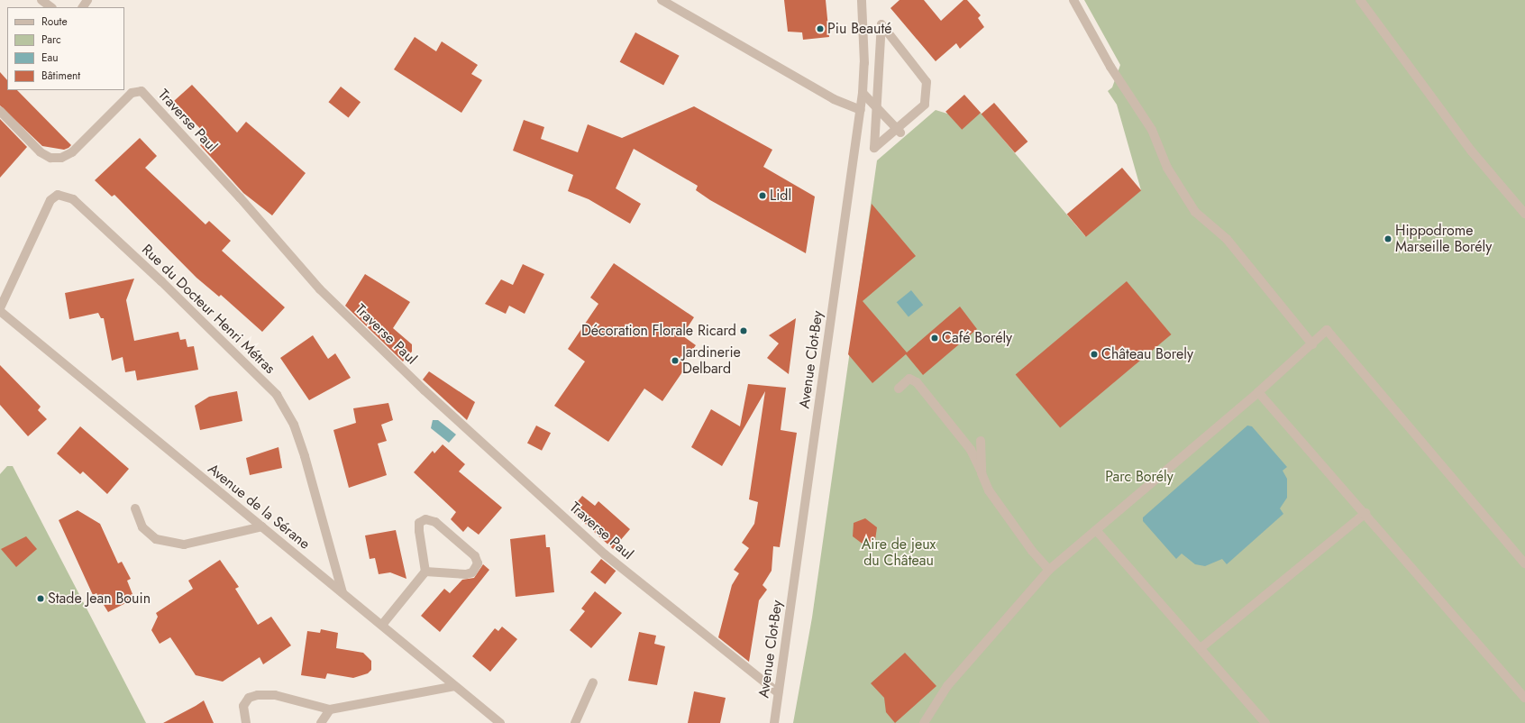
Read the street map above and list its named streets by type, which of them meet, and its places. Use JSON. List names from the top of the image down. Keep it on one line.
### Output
{"streets":{"street":["Traverse Paul","Rue du Docteur Henri Métras","Avenue Clot-Bey","Avenue de la Sérane"]},"crossings":[["Traverse Paul","Avenue Clot-Bey"],["Rue du Docteur Henri Métras","Avenue de la Sérane"]],"parks":["Parc Borély","Aire de jeux du Château"],"places":["Piu Beauté","Lidl","Hippodrome Marseille Borély","Décoration Florale Ricard","Café Borély","Château Borely","Jardinerie Delbard","Stade Jean Bouin"],"legend":["Route","Parc","Eau","Bâtiment"]}
